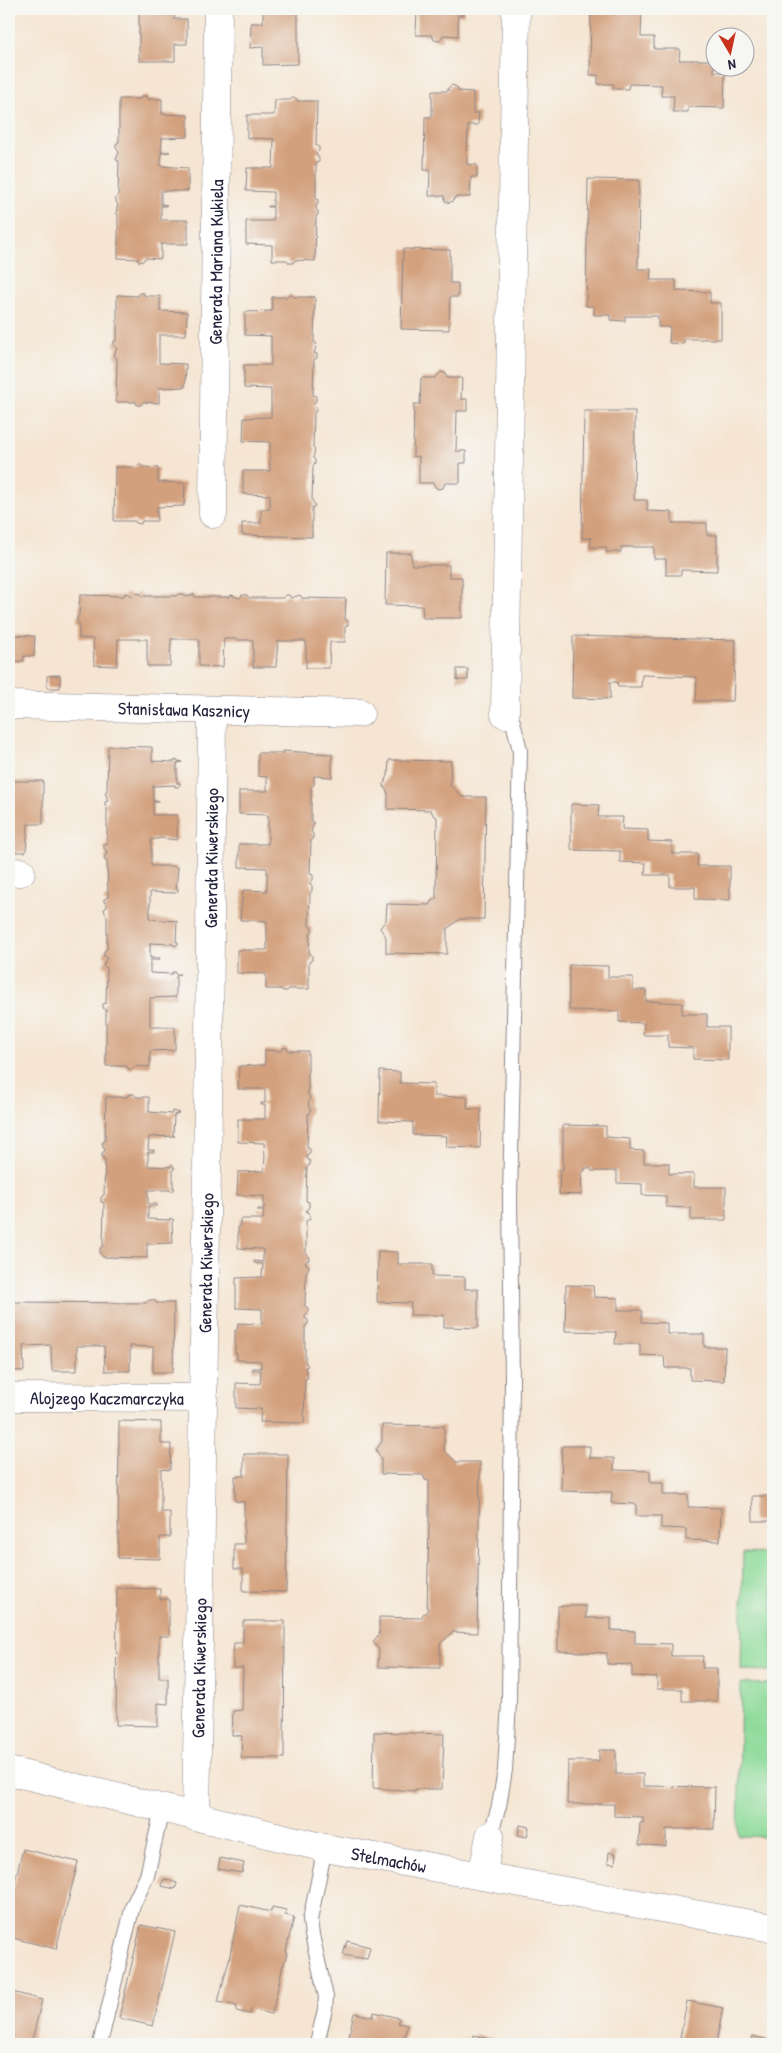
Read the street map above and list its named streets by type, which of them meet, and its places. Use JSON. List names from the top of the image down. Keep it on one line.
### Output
{"streets":{"street":["Generała Mariana Kukiela","Stanisława Kasznicy","Generała Kiwerskiego","Alojzego Kaczmarczyka","Stelmachów"]},"crossings":[["Stanisława Kasznicy","Generała Kiwerskiego"],["Generała Kiwerskiego","Alojzego Kaczmarczyka"],["Generała Kiwerskiego","Stelmachów"]],"north":"bottom"}
